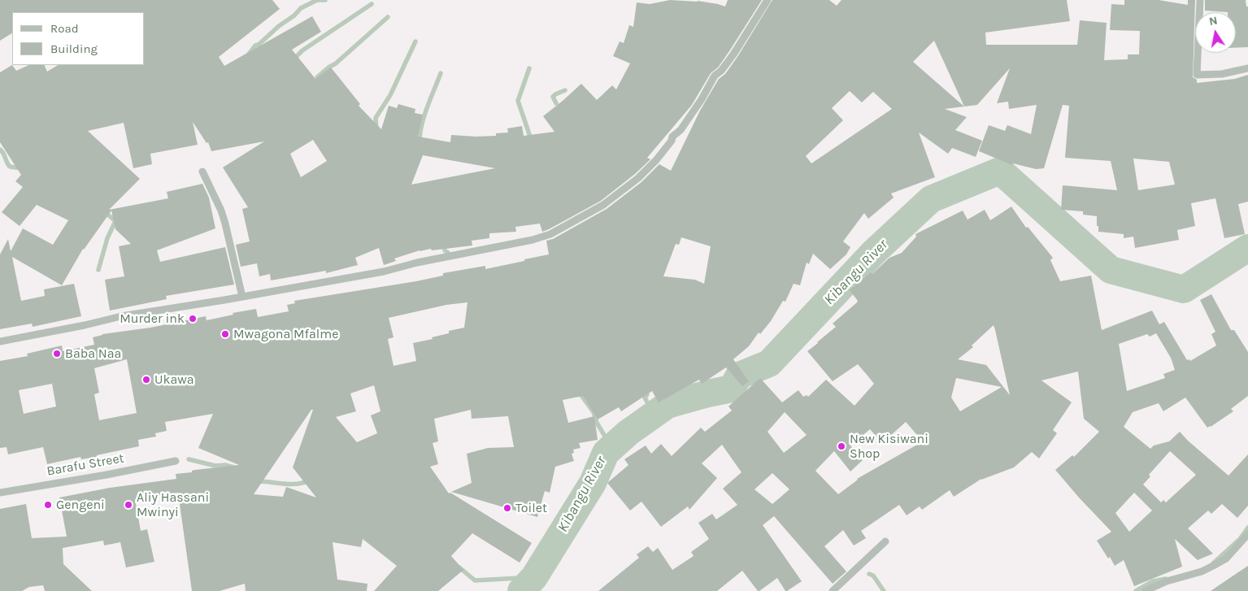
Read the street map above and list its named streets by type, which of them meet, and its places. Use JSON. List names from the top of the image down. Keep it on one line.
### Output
{"streets":{"street":["Barafu Street"]},"water":["Kibangu River"],"places":["Murder ink","Mwagona Mfalme","Baba Naa","Ukawa","New Kisiwani Shop","Gengeni","Aliy Hassani Mwinyi","Toilet"],"legend":["Road","Building"],"north":"top"}
